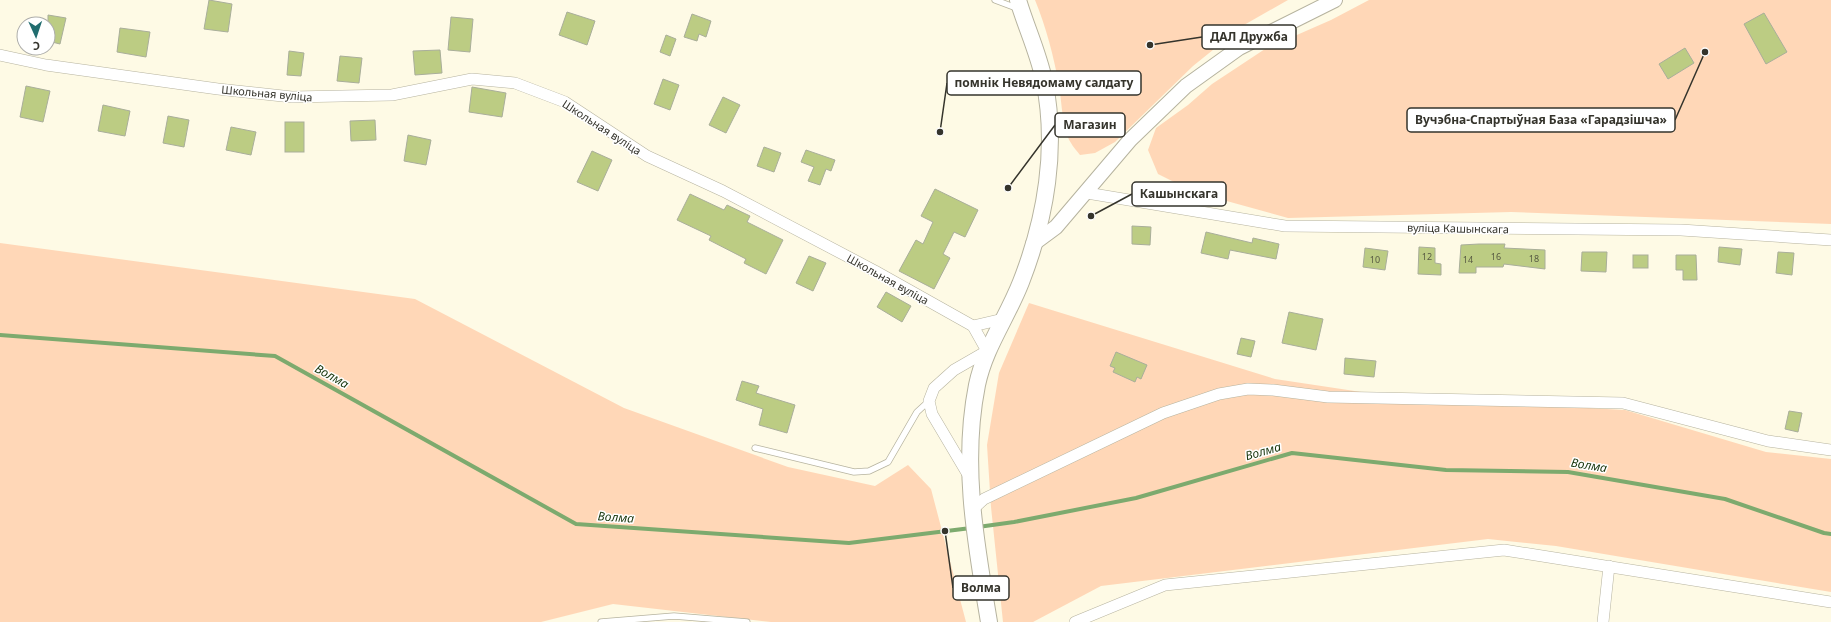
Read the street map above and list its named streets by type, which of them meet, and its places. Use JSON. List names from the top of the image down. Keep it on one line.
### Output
{"streets":{"street":["Школьная вуліца","вуліца Кашынскага"]},"water":["Волма"],"places":["ДАЛ Дружба","Вучэбна-Спартыўная База «Гарадзішча»","помнік Невядомаму салдату","Магазин","Кашынскага","Волма"],"house_numbers":["12","16","18","10","14"],"north":"bottom"}
